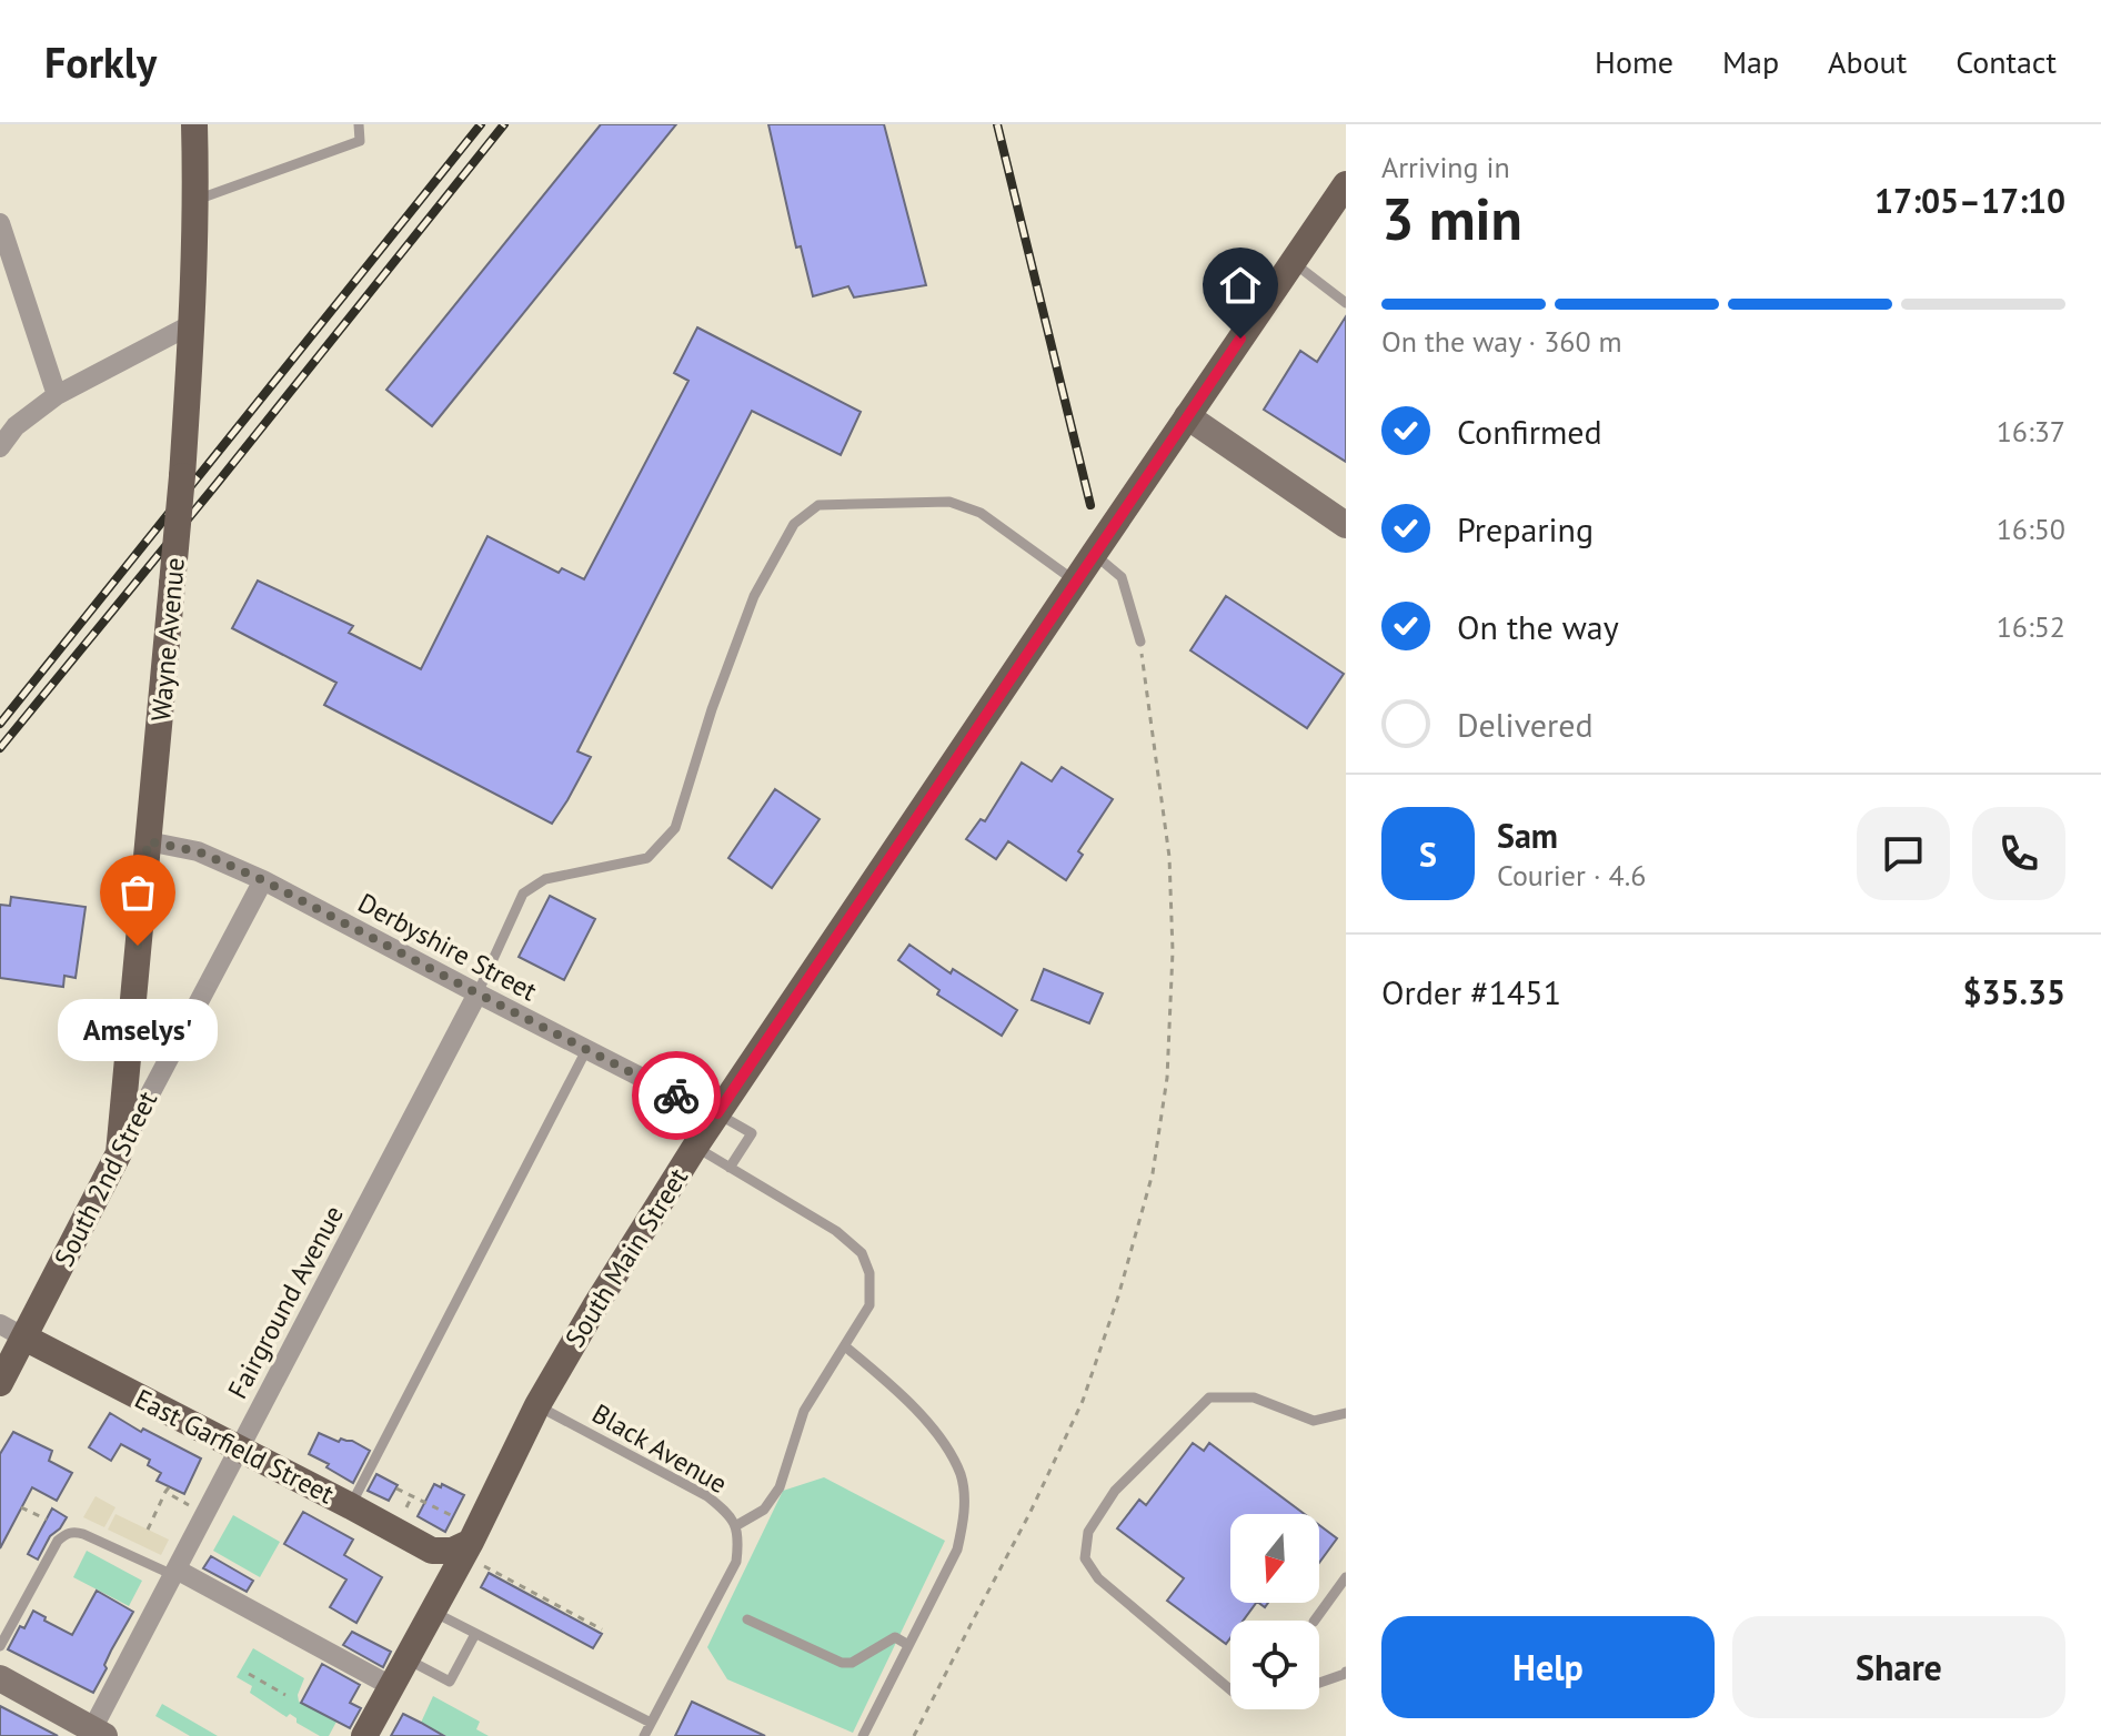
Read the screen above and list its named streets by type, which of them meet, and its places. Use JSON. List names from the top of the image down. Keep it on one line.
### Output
{"streets":{"main road":["Wayne Avenue","South 2nd Street","South Main Street","East Garfield Street"],"street":["Derbyshire Street","Fairground Avenue"],"lane":["Black Avenue"]},"crossings":[["Wayne Avenue","Derbyshire Street"],["Wayne Avenue","South 2nd Street"],["Derbyshire Street","South 2nd Street"],["Derbyshire Street","South Main Street"],["Derbyshire Street","Fairground Avenue"],["South 2nd Street","East Garfield Street"],["South Main Street","Black Avenue"],["Fairground Avenue","East Garfield Street"]],"places":["Amselys'"],"north":"bottom","page":{"header":"Forkly","nav":["Home","Map","About","Contact"],"heading":["3 min","Arriving in","17:05–17:10"],"panel":["Sam","Courier · 4.6","Order #1451","$35.35"],"bar":"On the way · 360 m","list":[["Confirmed","16:37"],["Preparing","16:50"],["On the way","16:52"],"Delivered"],"round":"S","bubble":"Amselys'","buttons":["Help","Share"]}}
